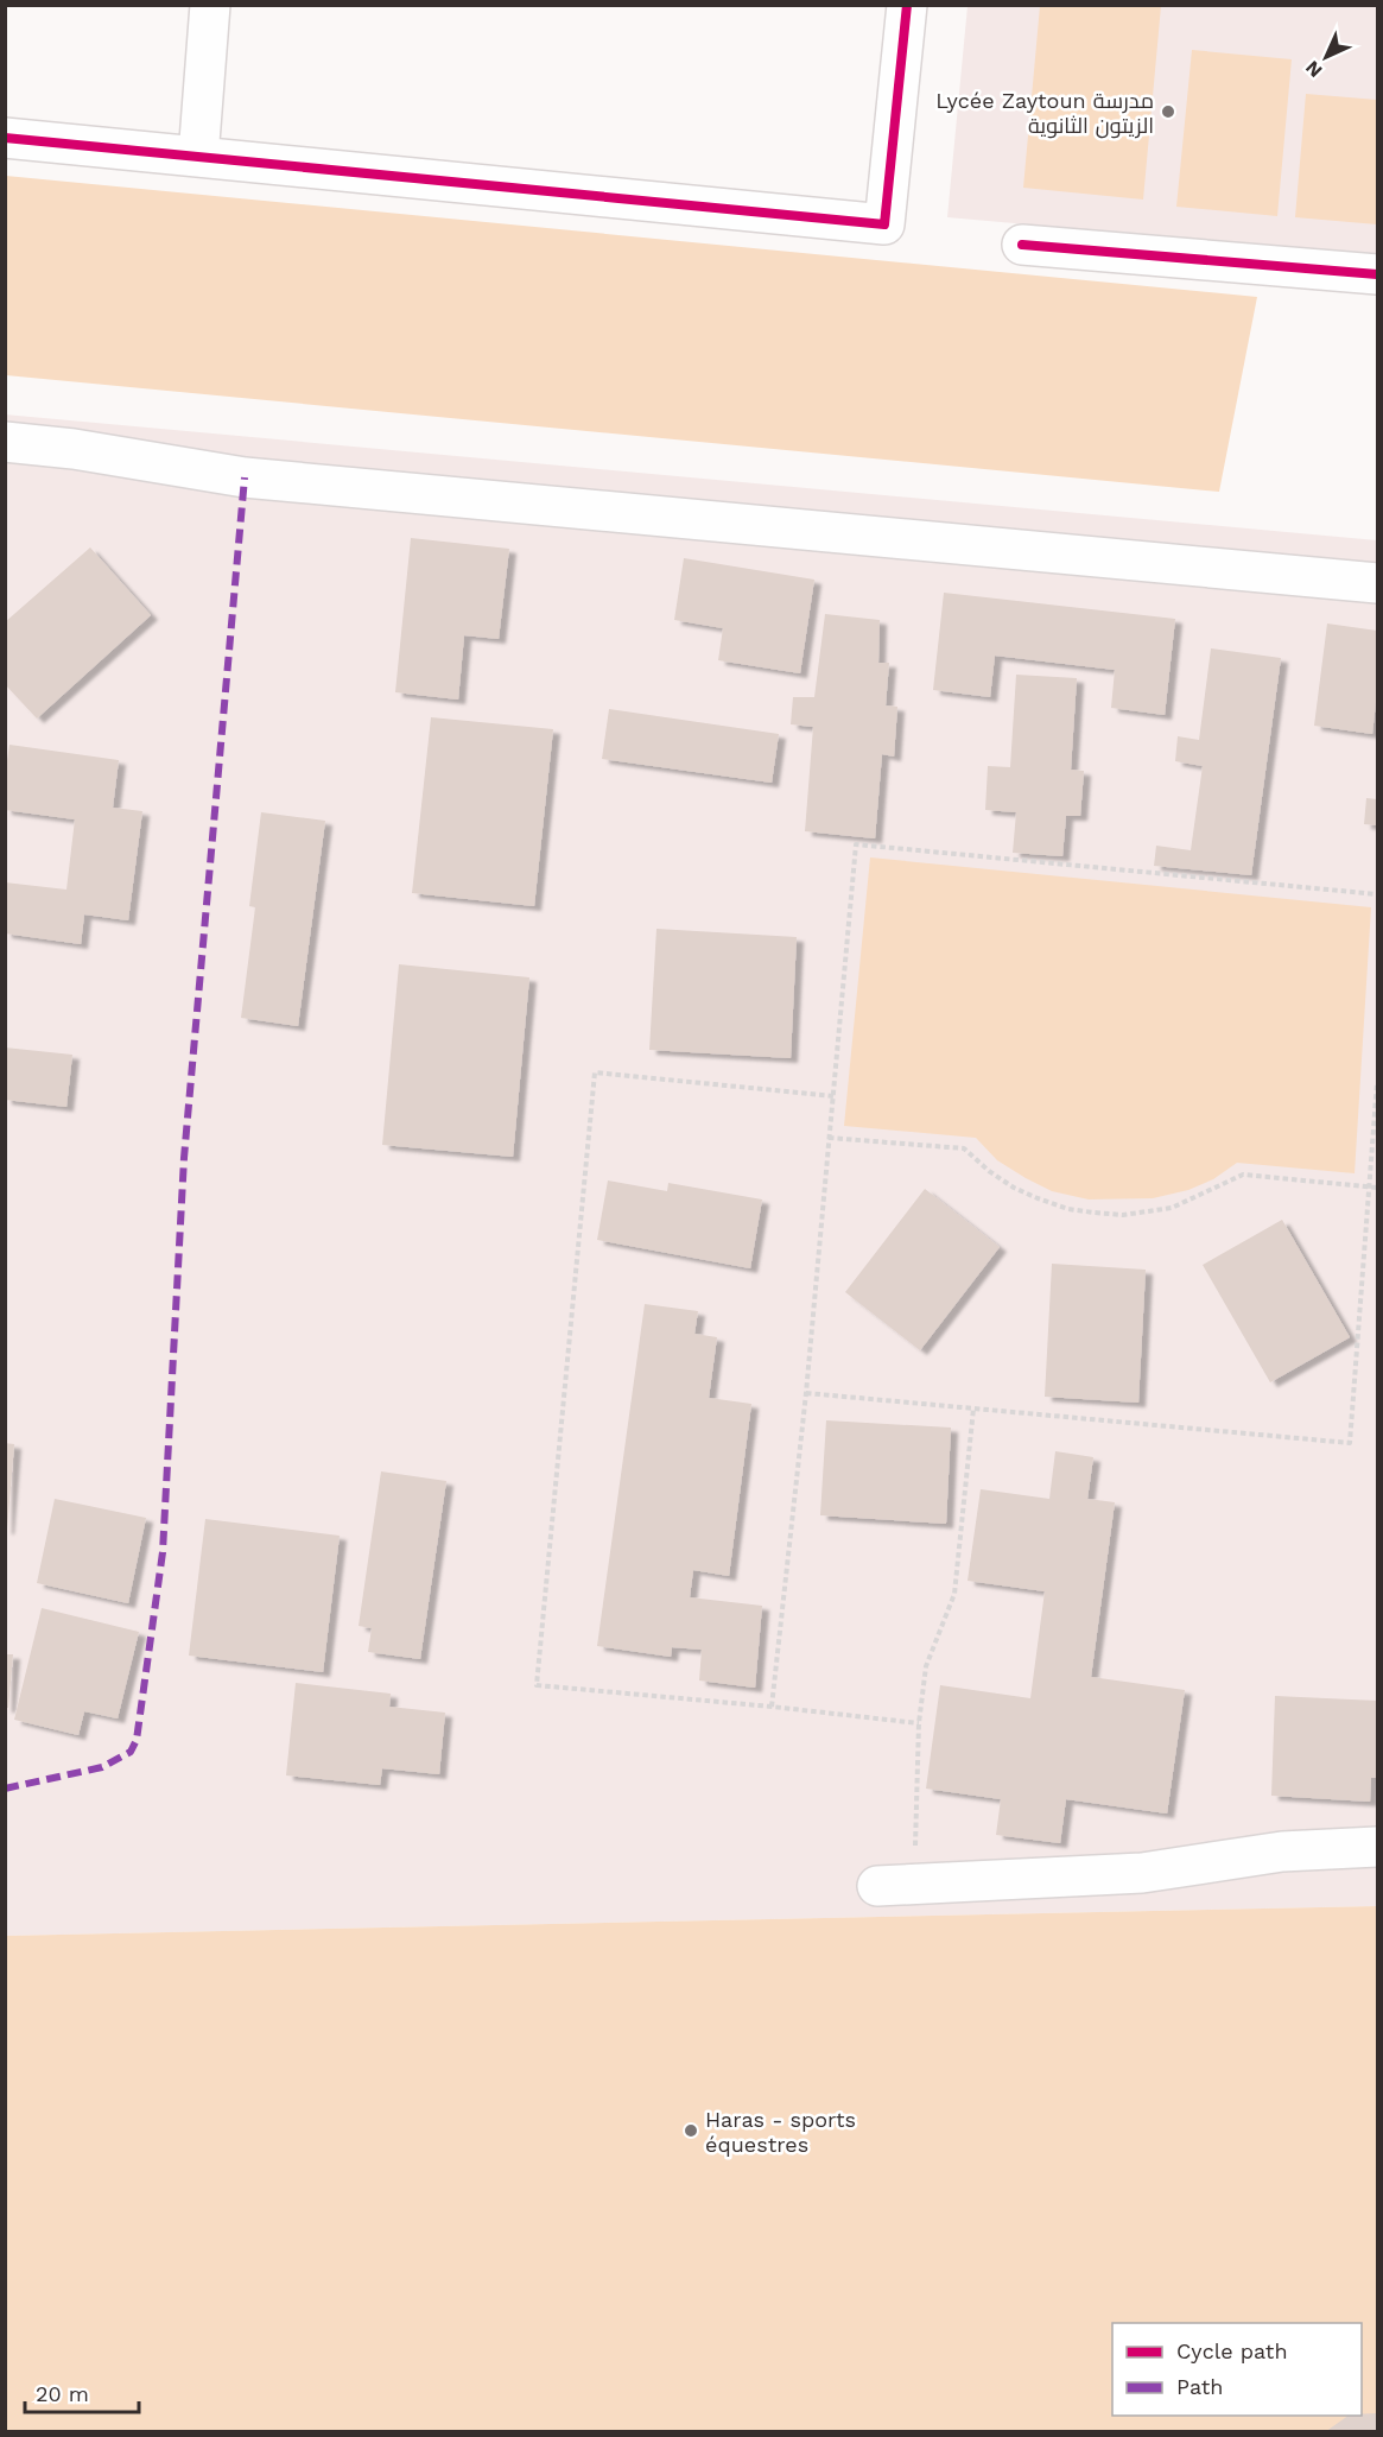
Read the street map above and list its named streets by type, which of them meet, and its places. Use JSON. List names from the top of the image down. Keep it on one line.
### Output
{"places":["Lycée Zaytoun مدرسة الزيتون الثانوية","Haras - sports équestres"],"legend":["Cycle path","Path"],"scale_bar":"20 m","north":"bottom left"}
